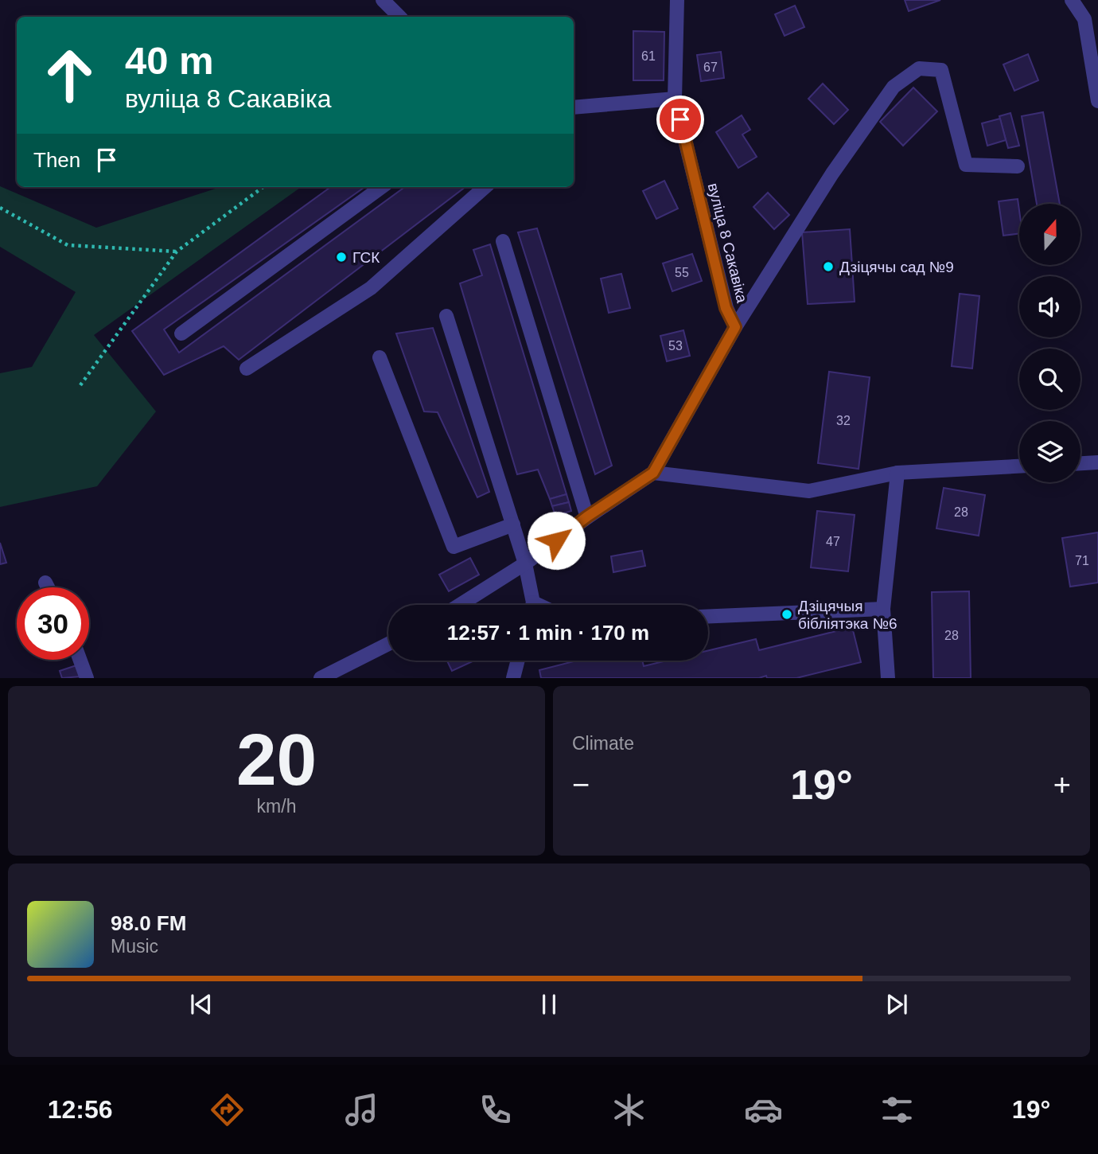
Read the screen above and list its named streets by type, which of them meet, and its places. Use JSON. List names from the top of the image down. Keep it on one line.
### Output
{"streets":{"street":["вуліца 8 Сакавіка"]},"places":["ГСК","Дзіцячы сад №9","Дзіцячыя бібліятэка №6"],"house_numbers":["61","67","55","53","32","28","47","71","28"],"north":"top","page":{"turn":["40 m","вуліца 8 Сакавіка"],"then":"Then","limit":"30","trip":"12:57 · 1 min · 170 m","tile":[["20","km/h"],"Climate"],"heat":["−","19°","+"],"song":["98.0 FM","Music"],"tabs":["12:56","19°"]}}
